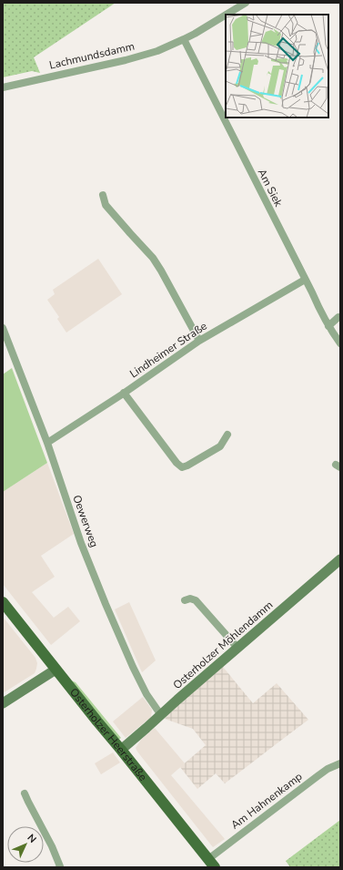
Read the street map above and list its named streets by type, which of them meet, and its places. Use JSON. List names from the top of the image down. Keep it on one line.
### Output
{"streets":{"main road":["Osterholzer Möhlendamm","Osterholzer Heerstraße"],"street":["Lachmundsdamm","Am Siek","Lindheimer Straße","Oewerweg","Am Hahnenkamp"]},"crossings":[["Lachmundsdamm","Am Siek"],["Am Siek","Lindheimer Straße"],["Lindheimer Straße","Oewerweg"],["Oewerweg","Osterholzer Möhlendamm"],["Osterholzer Möhlendamm","Osterholzer Heerstraße"],["Osterholzer Heerstraße","Am Hahnenkamp"]],"north":"top right"}
